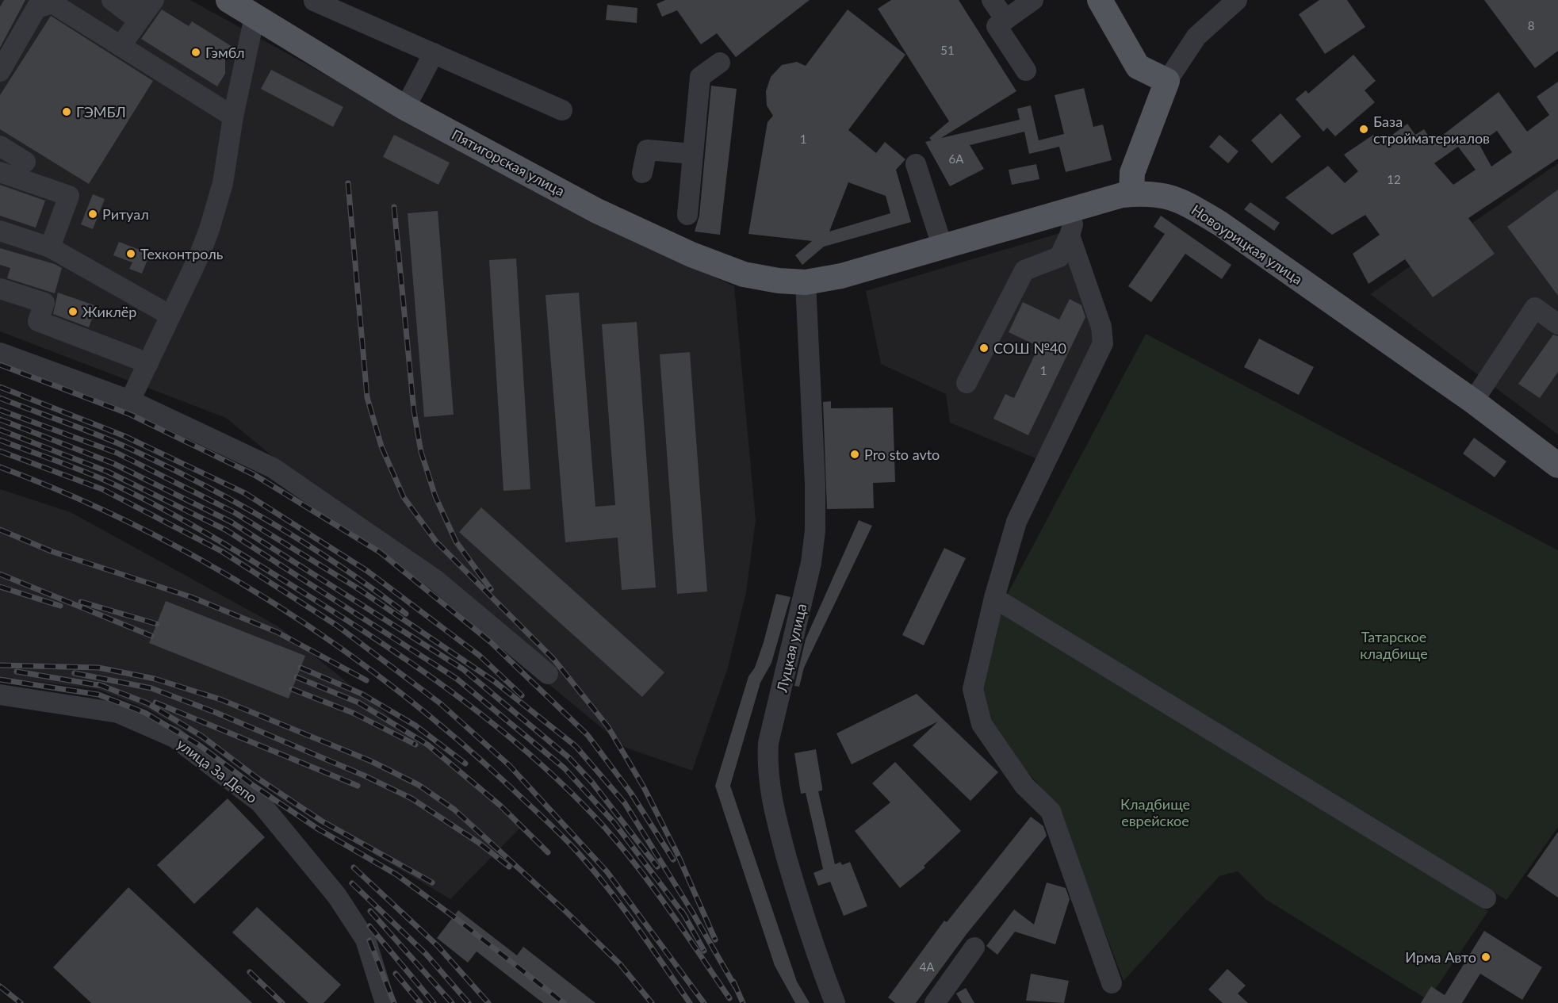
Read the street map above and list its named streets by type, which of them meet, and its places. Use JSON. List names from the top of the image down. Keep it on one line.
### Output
{"streets":{"main road":["Пятигорская улица","Новоурицкая улица"],"street":["Луцкая улица","улица За Депо"]},"crossings":[["Пятигорская улица","Новоурицкая улица"],["Пятигорская улица","Луцкая улица"],["Новоурицкая улица","Луцкая улица"]],"parks":["Татарское кладбище","Кладбище еврейское"],"places":["Гэмбл","ГЭМБЛ","База стройматериалов","Ритуал","Техконтроль","Жиклёр","СОШ №40","Pro sto avto","Ирма Авто"],"house_numbers":["8","51","1","6А","12","1","4А"]}
